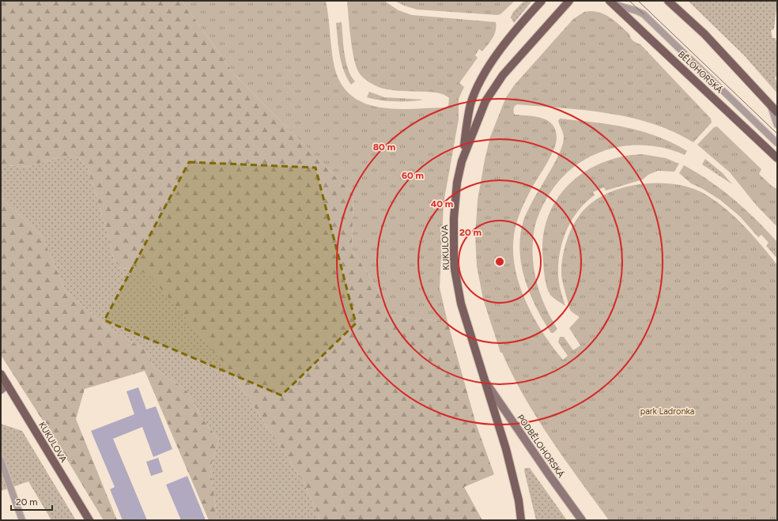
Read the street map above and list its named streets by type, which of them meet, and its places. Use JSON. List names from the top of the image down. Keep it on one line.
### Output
{"streets":{"main road":["BĚLOHORSKÁ","KUKULOVA"],"street":["PODBĚLOHORSKÁ"]},"crossings":[["KUKULOVA","PODBĚLOHORSKÁ"]],"parks":["park Ladronka"],"scale_bar":"20 m","rings":["80 m","60 m","40 m","20 m"]}
